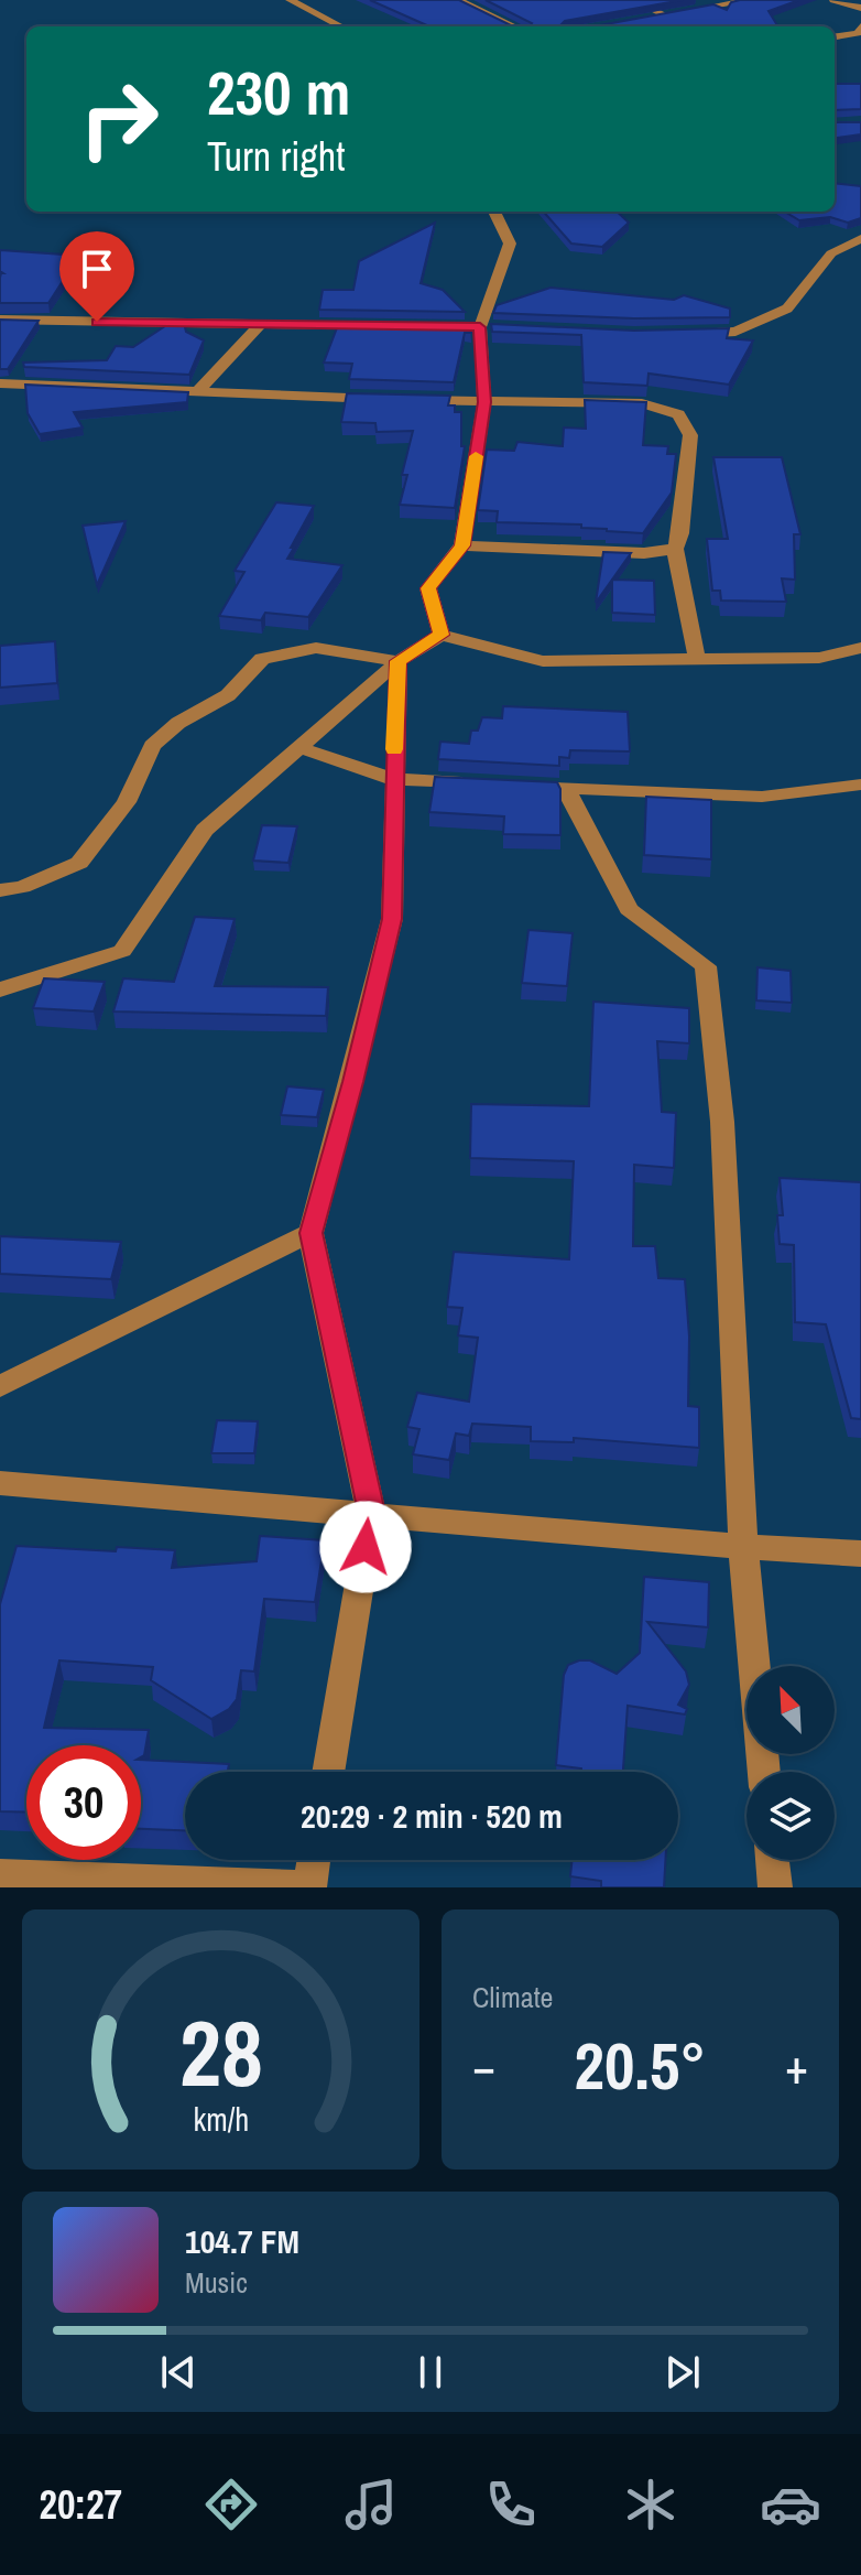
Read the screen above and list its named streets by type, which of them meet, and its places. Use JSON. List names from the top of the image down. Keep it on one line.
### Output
{"north":"top left","page":{"turn":["230 m","Turn right"],"limit":"30","trip":"20:29 · 2 min · 520 m","tile":"Climate","heat":["−","20.5°","+"],"song":["104.7 FM","Music"],"tabs":"20:27","gauge":["28","km/h"]}}
